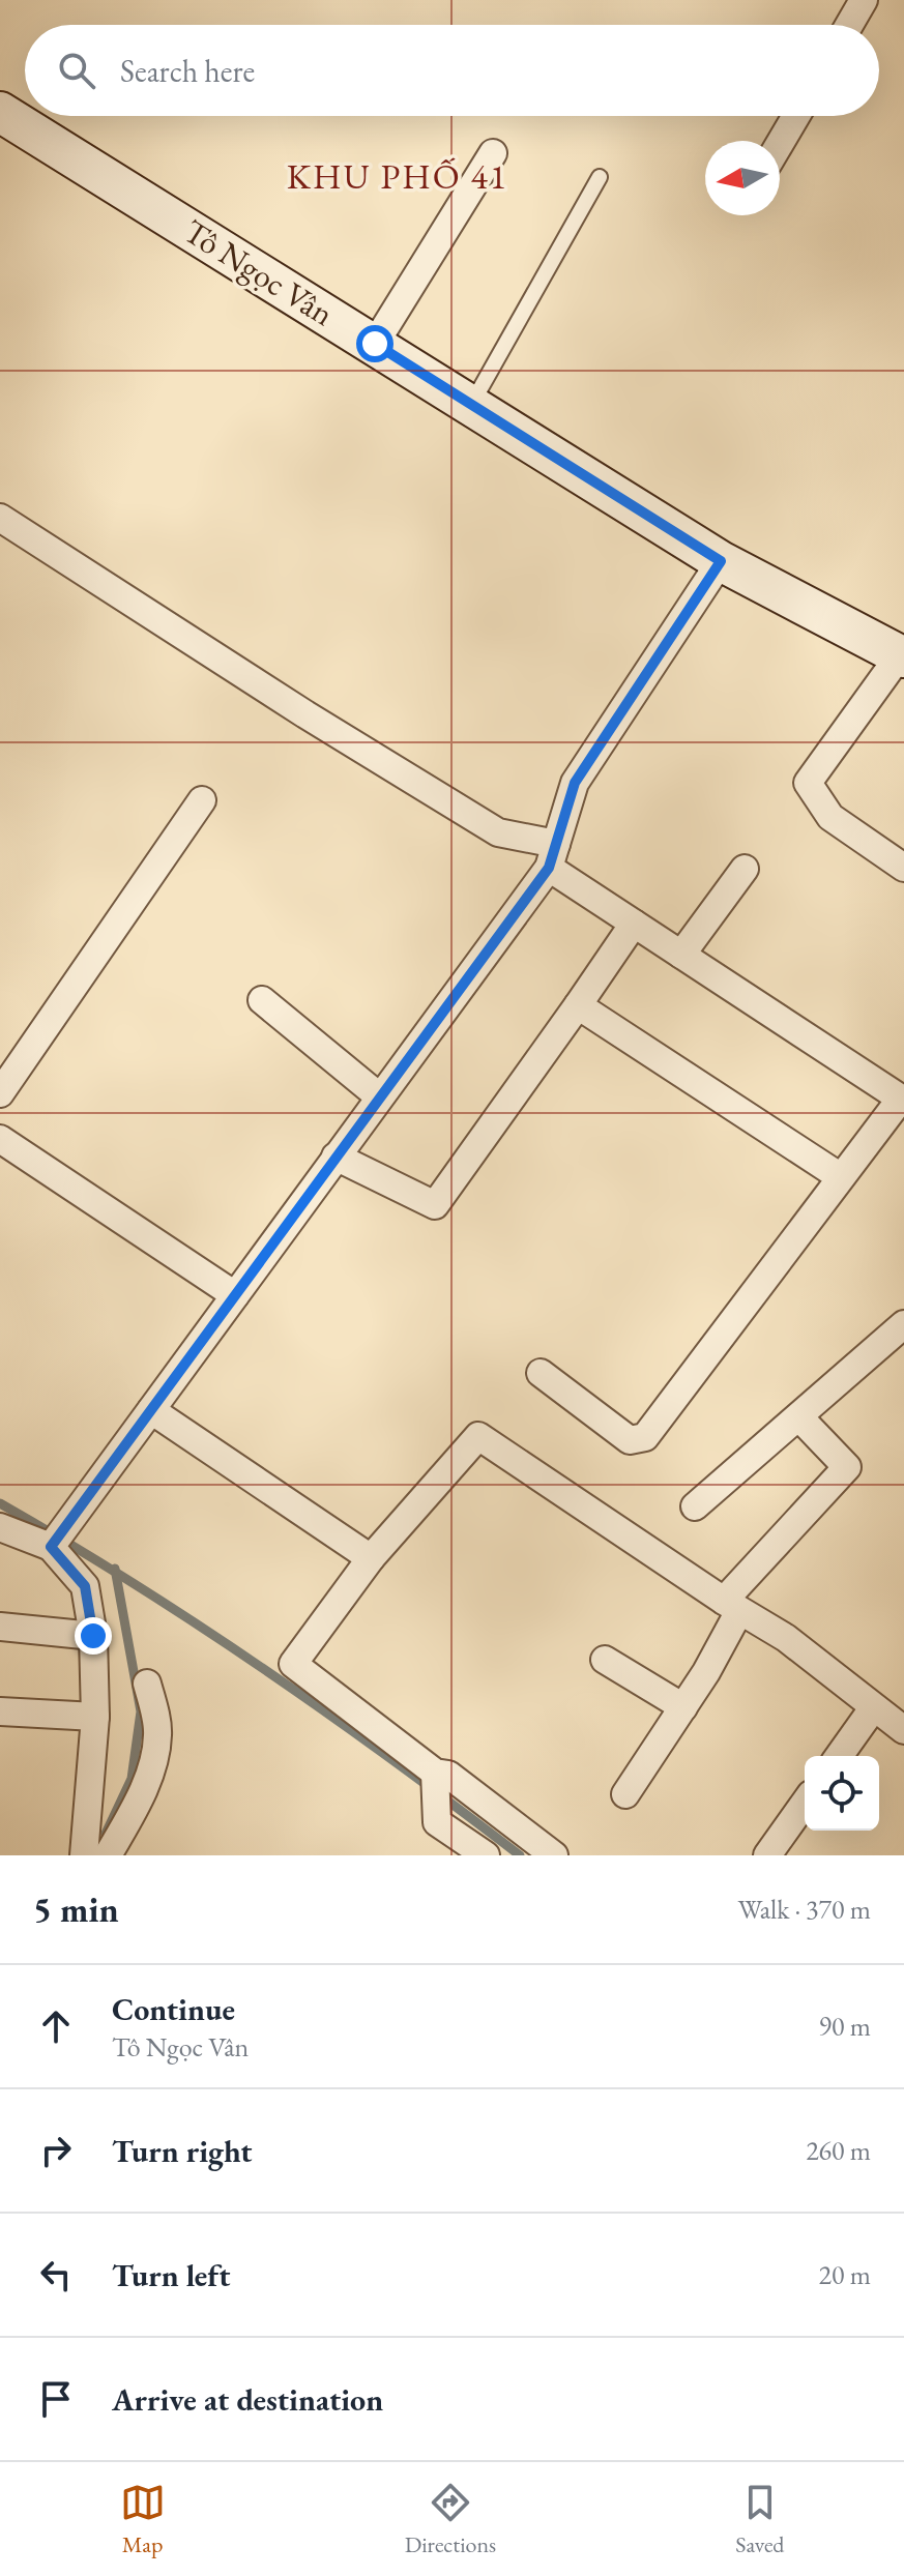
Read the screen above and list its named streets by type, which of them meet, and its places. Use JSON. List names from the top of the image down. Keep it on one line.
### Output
{"streets":{"street":["Tô Ngọc Vân"]},"districts":["KHU PHỐ 41"],"north":"left","page":{"search":"Search here","heading":["5 min","Walk · 370 m"],"list":[["Continue","Tô Ngọc Vân","90 m"],["Turn right","260 m"],["Turn left","20 m"],"Arrive at destination"],"nav":["Map","Directions","Saved"]}}
